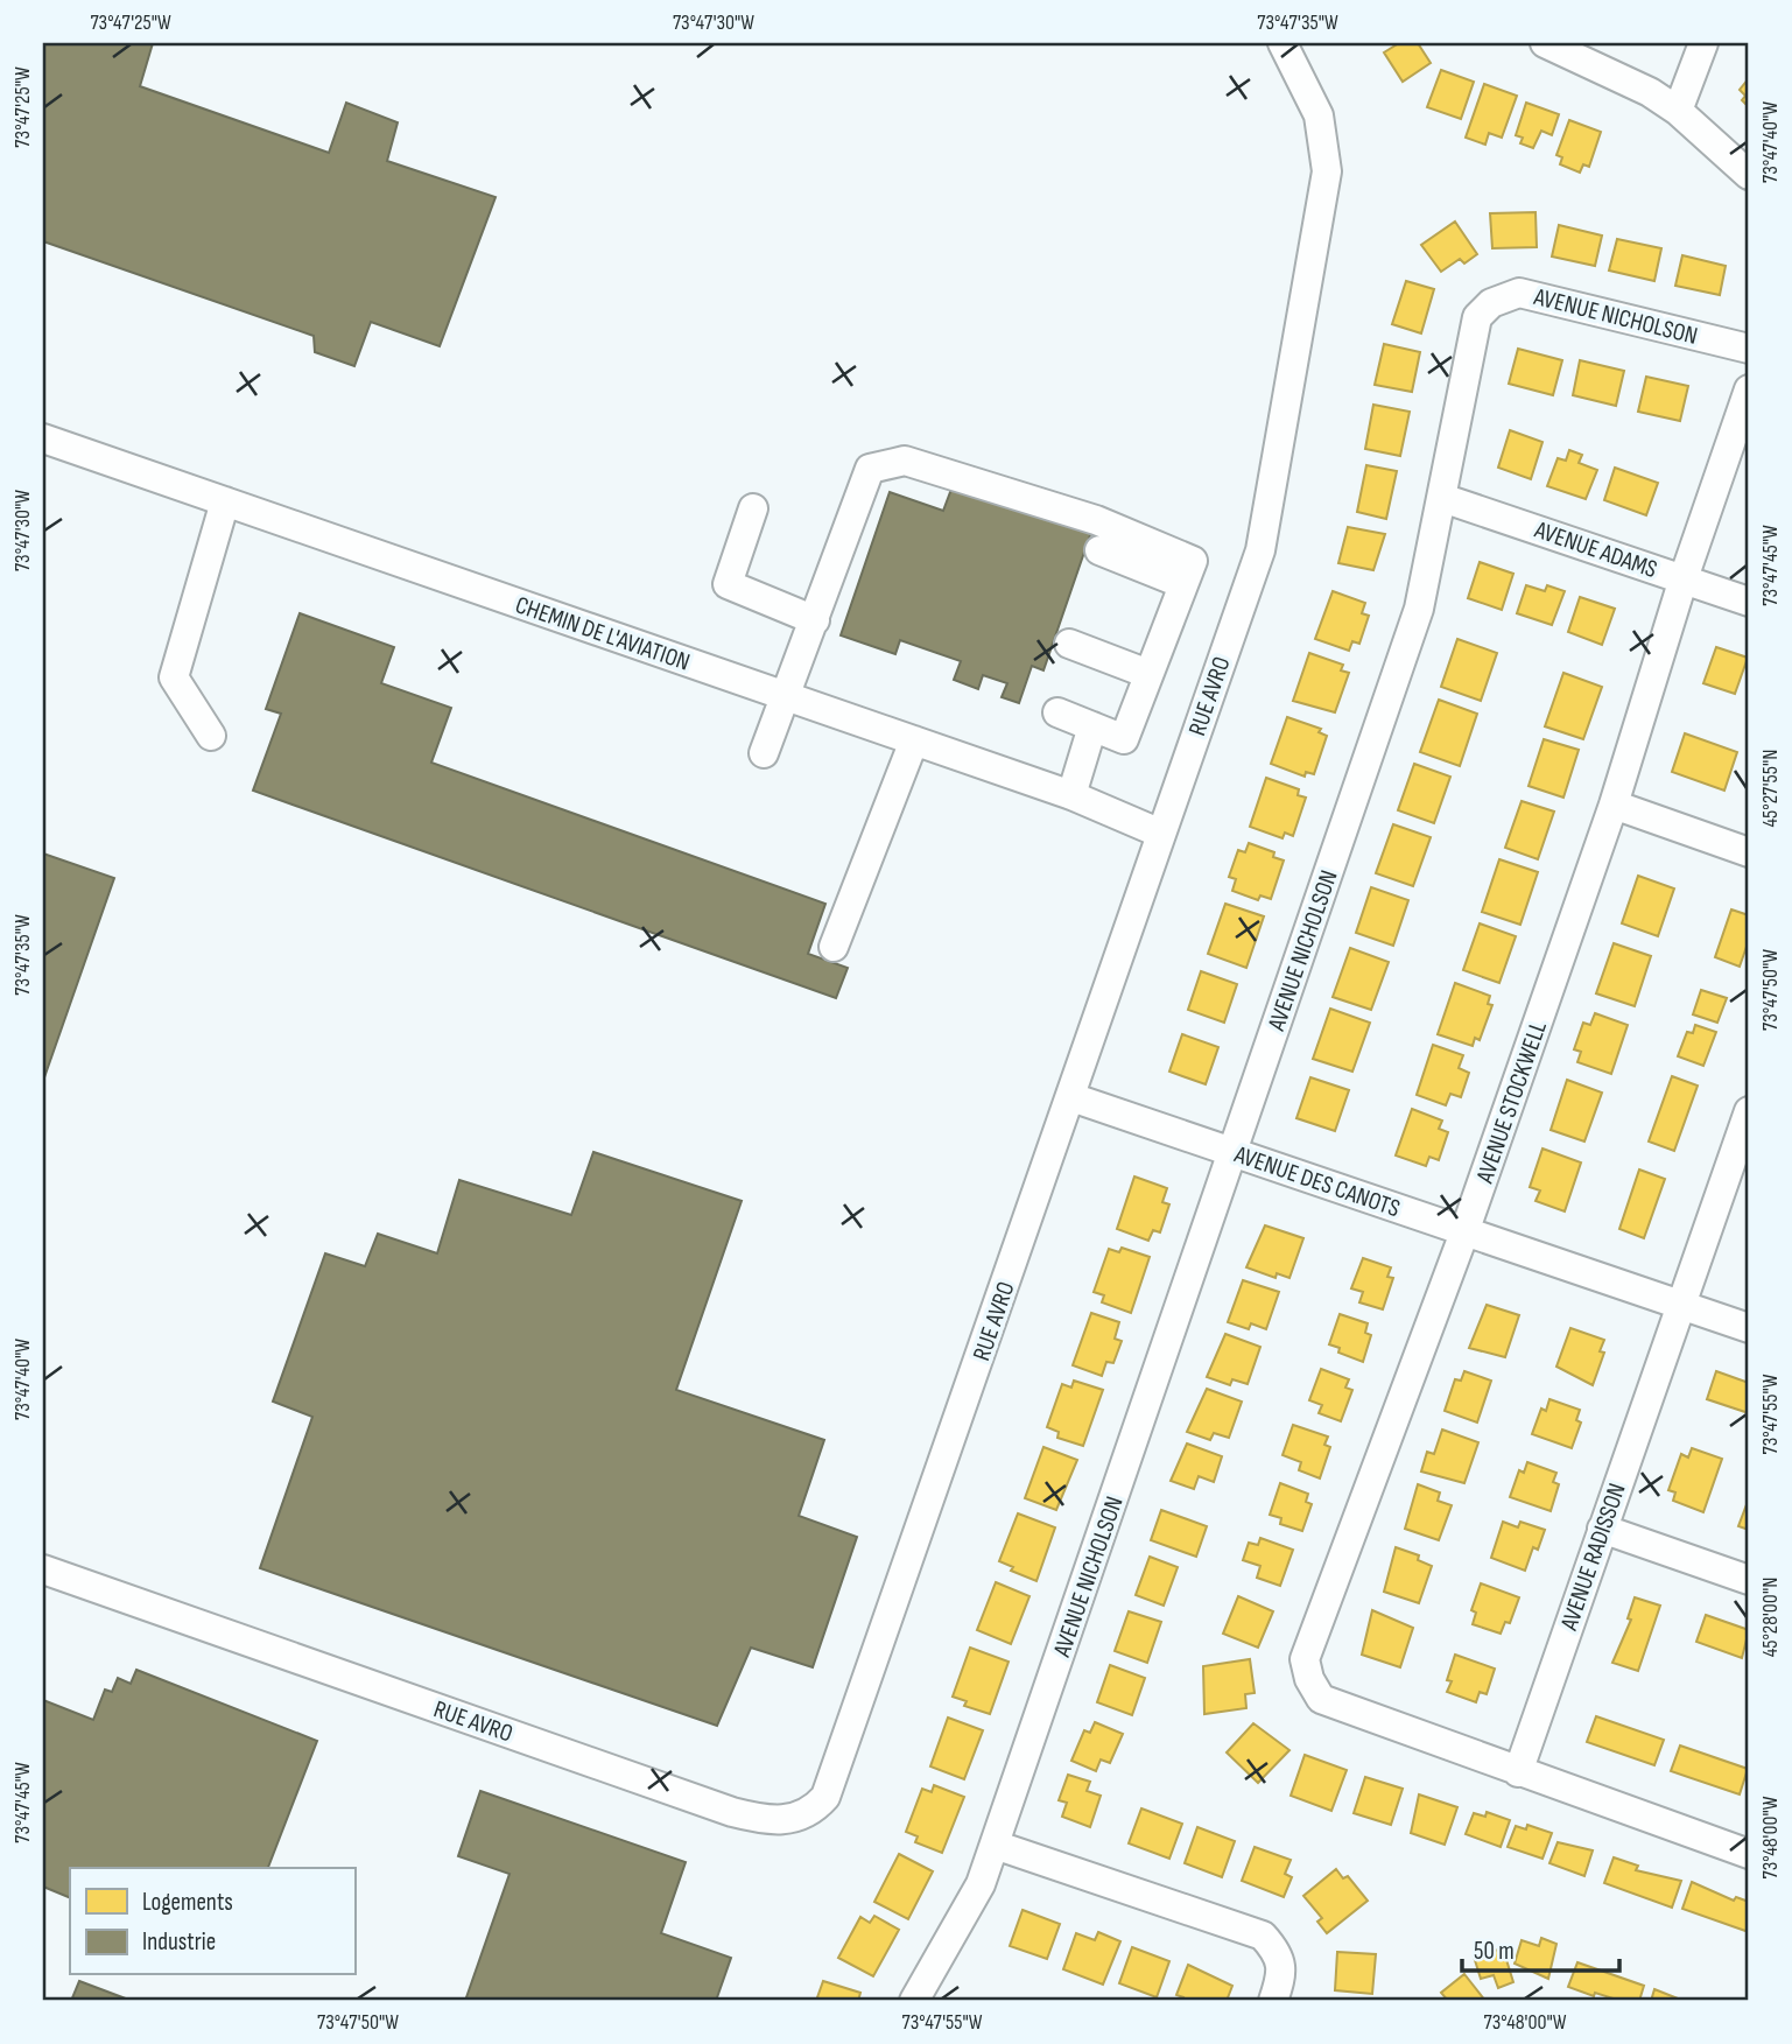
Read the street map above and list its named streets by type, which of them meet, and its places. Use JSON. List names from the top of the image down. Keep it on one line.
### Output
{"streets":{"street":["AVENUE NICHOLSON","AVENUE ADAMS","CHEMIN DE L'AVIATION","RUE AVRO","AVENUE STOCKWELL","AVENUE DES CANOTS","AVENUE RADISSON"]},"crossings":[["AVENUE NICHOLSON","AVENUE ADAMS"],["AVENUE NICHOLSON","AVENUE DES CANOTS"],["AVENUE ADAMS","AVENUE STOCKWELL"],["CHEMIN DE L'AVIATION","RUE AVRO"],["RUE AVRO","AVENUE DES CANOTS"],["AVENUE STOCKWELL","AVENUE DES CANOTS"],["AVENUE STOCKWELL","AVENUE RADISSON"],["AVENUE DES CANOTS","AVENUE RADISSON"]],"legend":["Logements","Industrie"],"scale_bar":"50 m","coordinates":["73°47'25\"W","73°47'30\"W","73°47'35\"W","73°47'40\"W","73°47'45\"W","45°27'55\"N","73°47'50\"W","73°47'55\"W","45°28'00\"N","73°48'00\"W"]}
